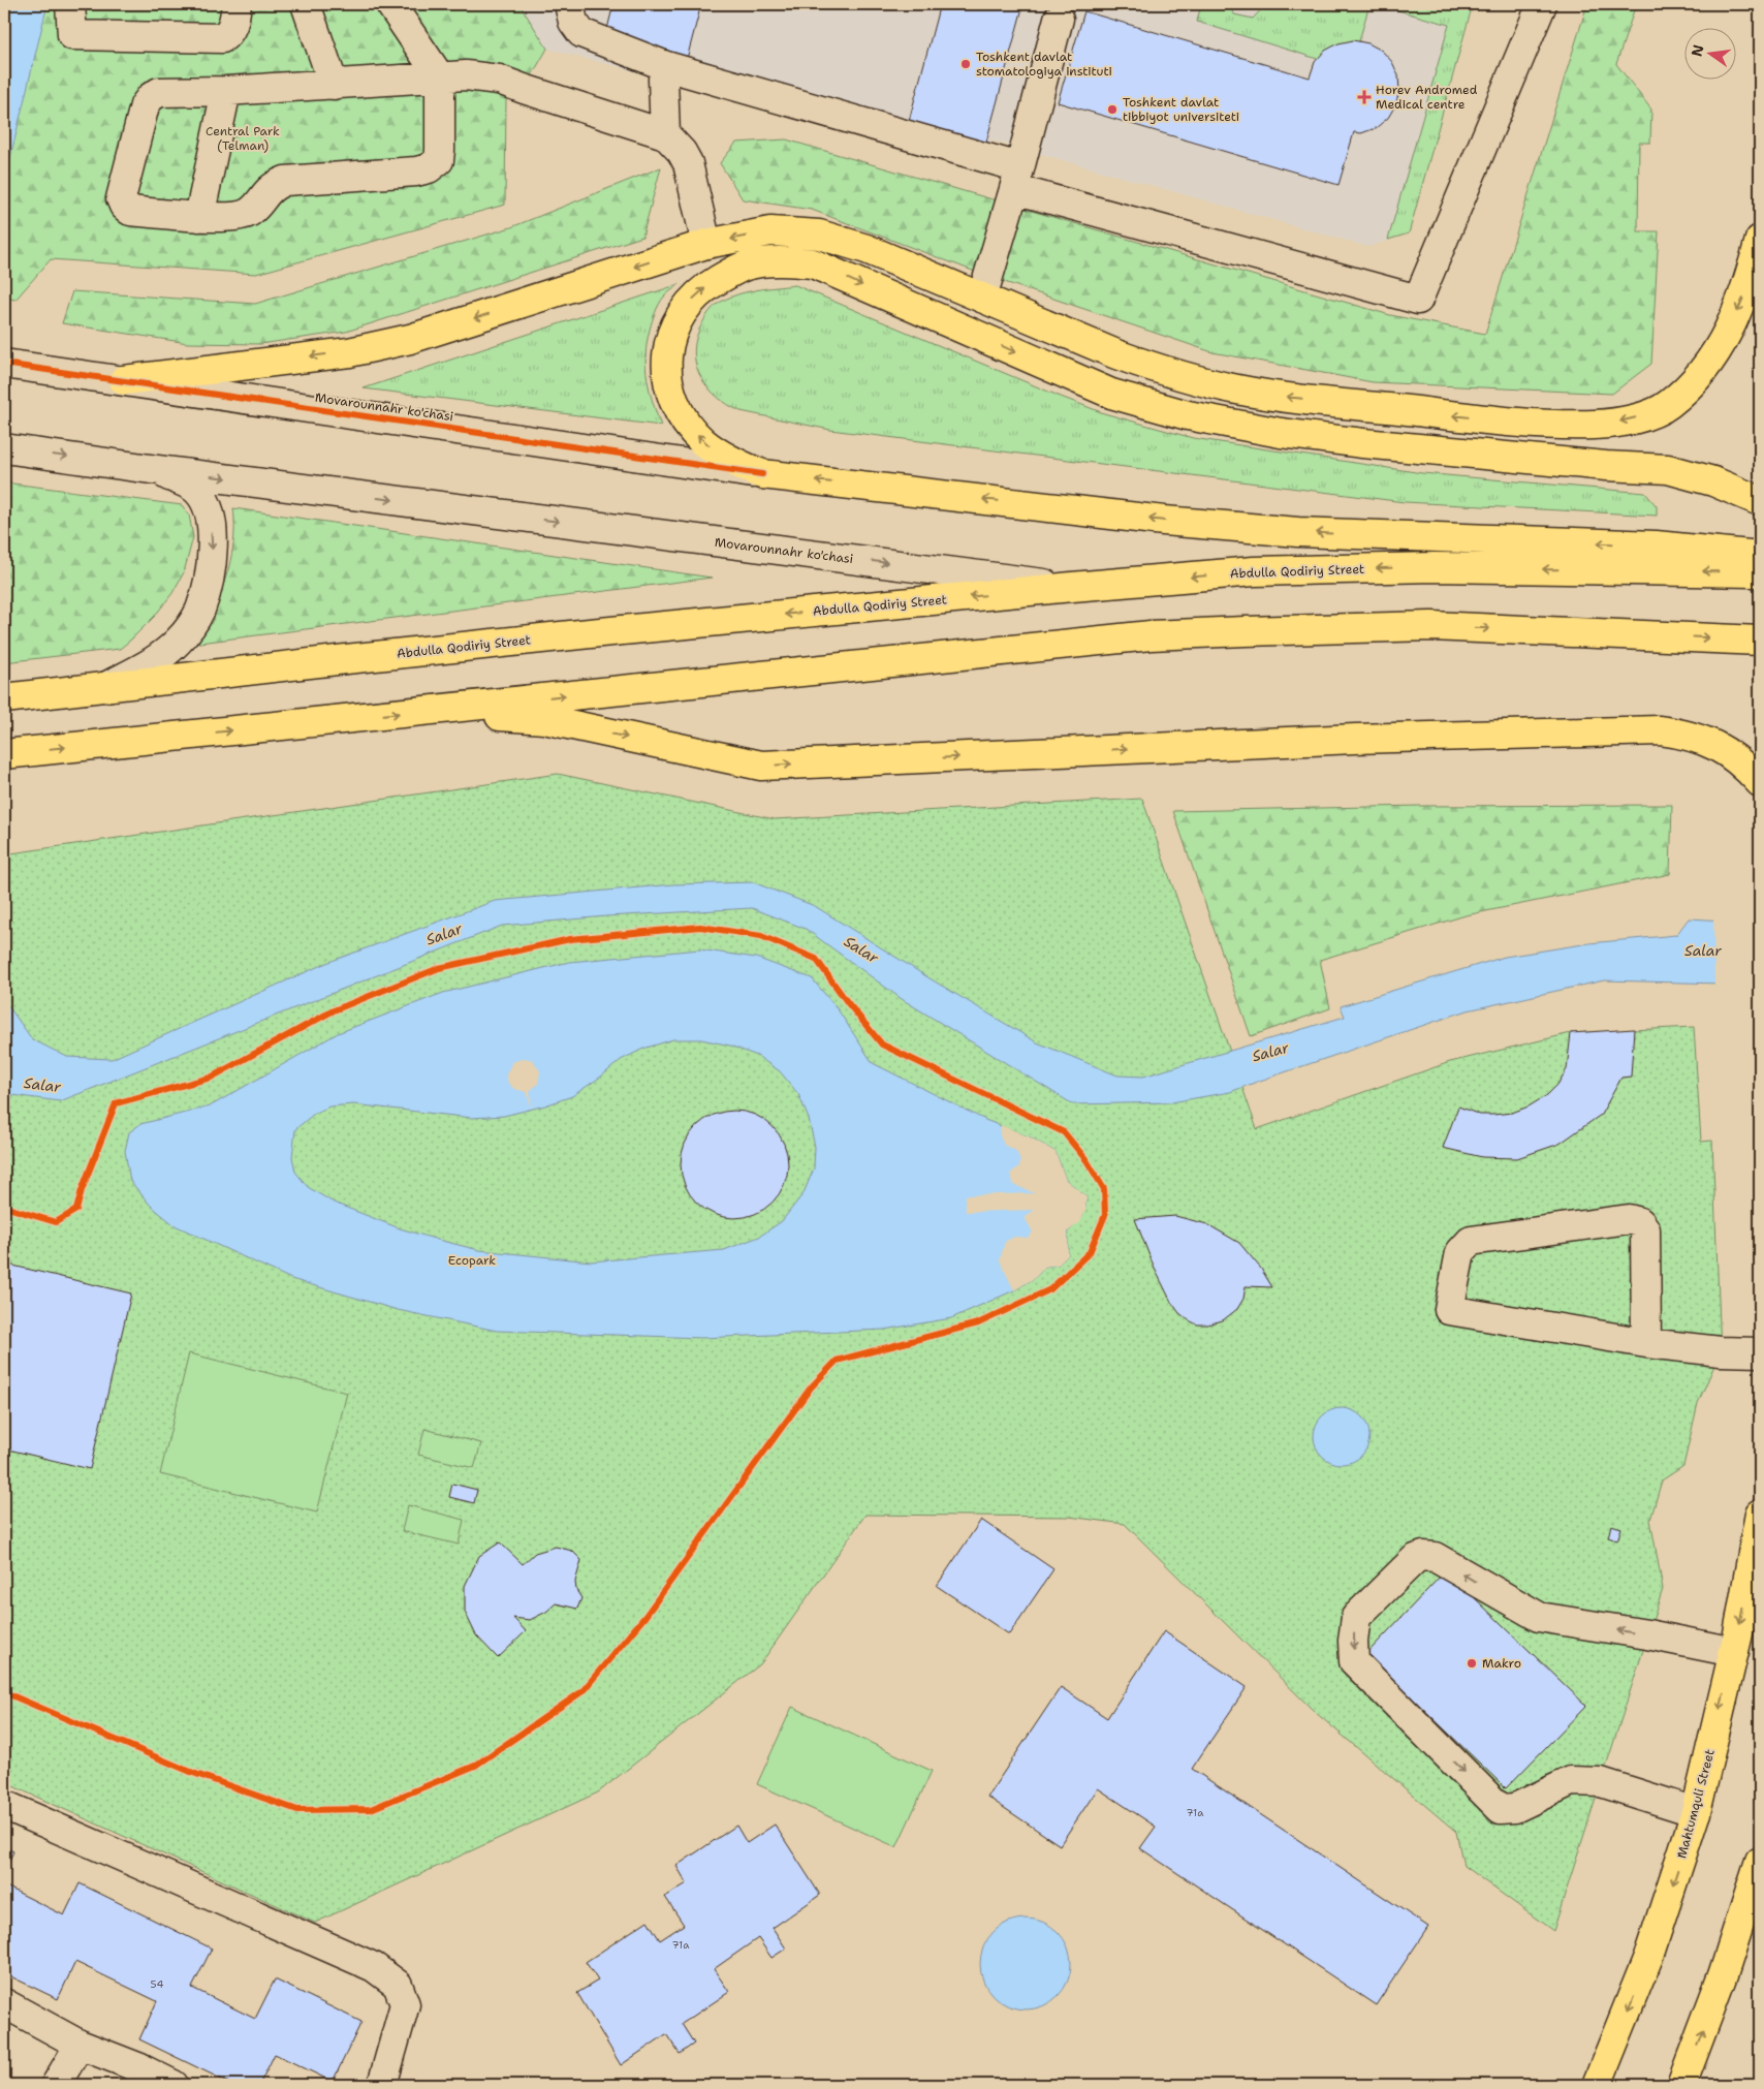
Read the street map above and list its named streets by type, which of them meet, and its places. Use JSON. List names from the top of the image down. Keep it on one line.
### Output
{"streets":{"main road":["Abdulla Qodiriy Street","Mahtumquli Street"],"street":["Movarounnahr ko'chasi"]},"crossings":[["Movarounnahr ko'chasi","Abdulla Qodiriy Street"]],"water":["Salar"],"parks":["Central Park (Telman)","Ecopark"],"places":{"other":["Toshkent davlat stomatologiya instituti","Toshkent davlat tibbiyot universiteti","Makro"],"health":["Horev Andromed Medical centre"]},"house_numbers":["71а","71а","54"],"north":"left"}
